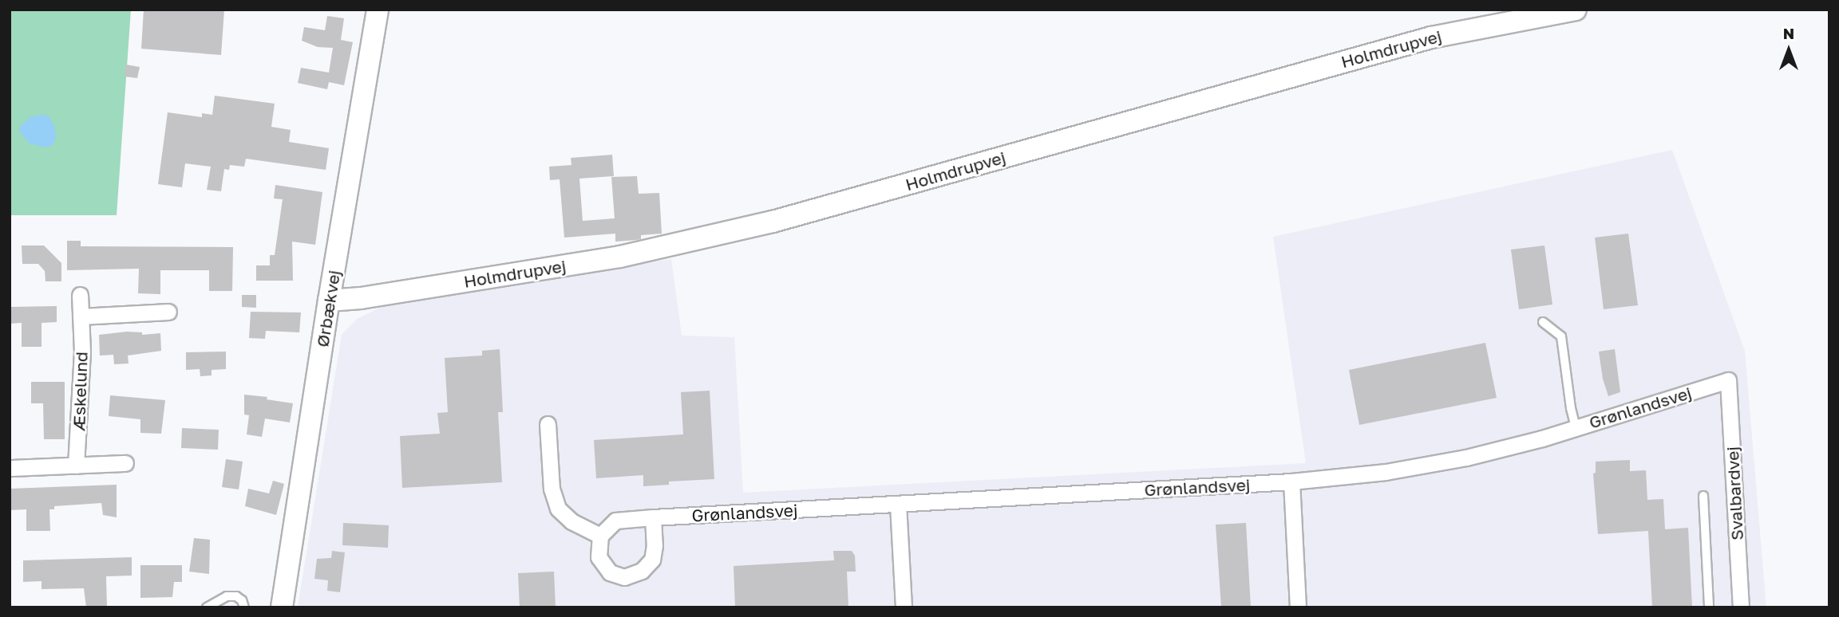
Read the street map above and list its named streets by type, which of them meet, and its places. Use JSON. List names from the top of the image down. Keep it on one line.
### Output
{"streets":{"street":["Holmdrupvej","Ørbækvej","Æskelund","Grønlandsvej","Svalbardvej"]},"crossings":[["Holmdrupvej","Ørbækvej"],["Grønlandsvej","Svalbardvej"]],"north":"top"}
